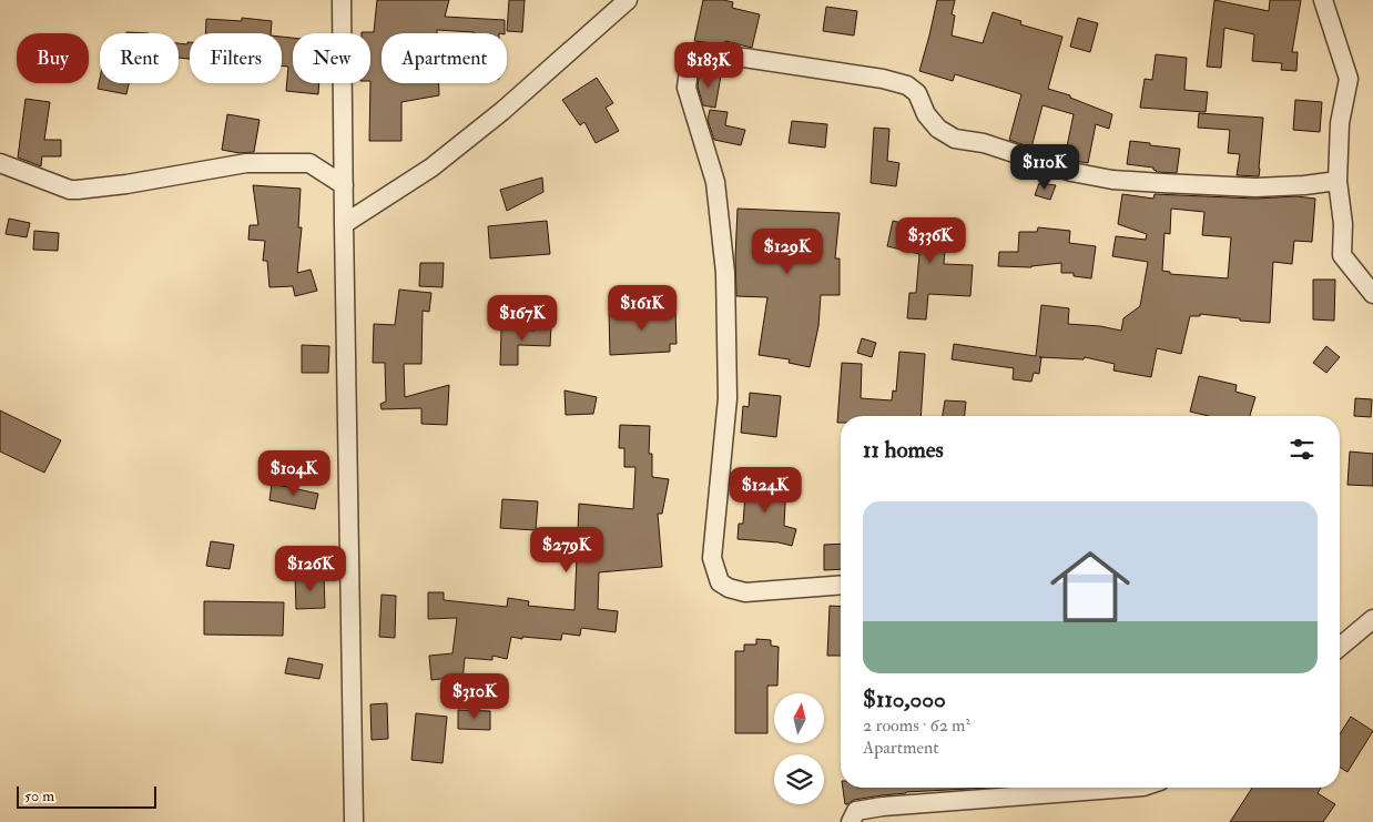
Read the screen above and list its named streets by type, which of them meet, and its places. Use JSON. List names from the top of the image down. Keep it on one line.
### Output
{"scale_bar":"50 m","north":"top","page":{"chip":["Buy","Rent","Filters","New","Apartment"],"price":["$183K","$110K","$336K","$129K","$161K","$167K","$104K","$124K","$279K","$126K","$310K"],"heading":"11 homes","list":[{"name":"$110,000","note":"2 rooms · 62 m² · Apartment"}],"scale":"50 m"}}
